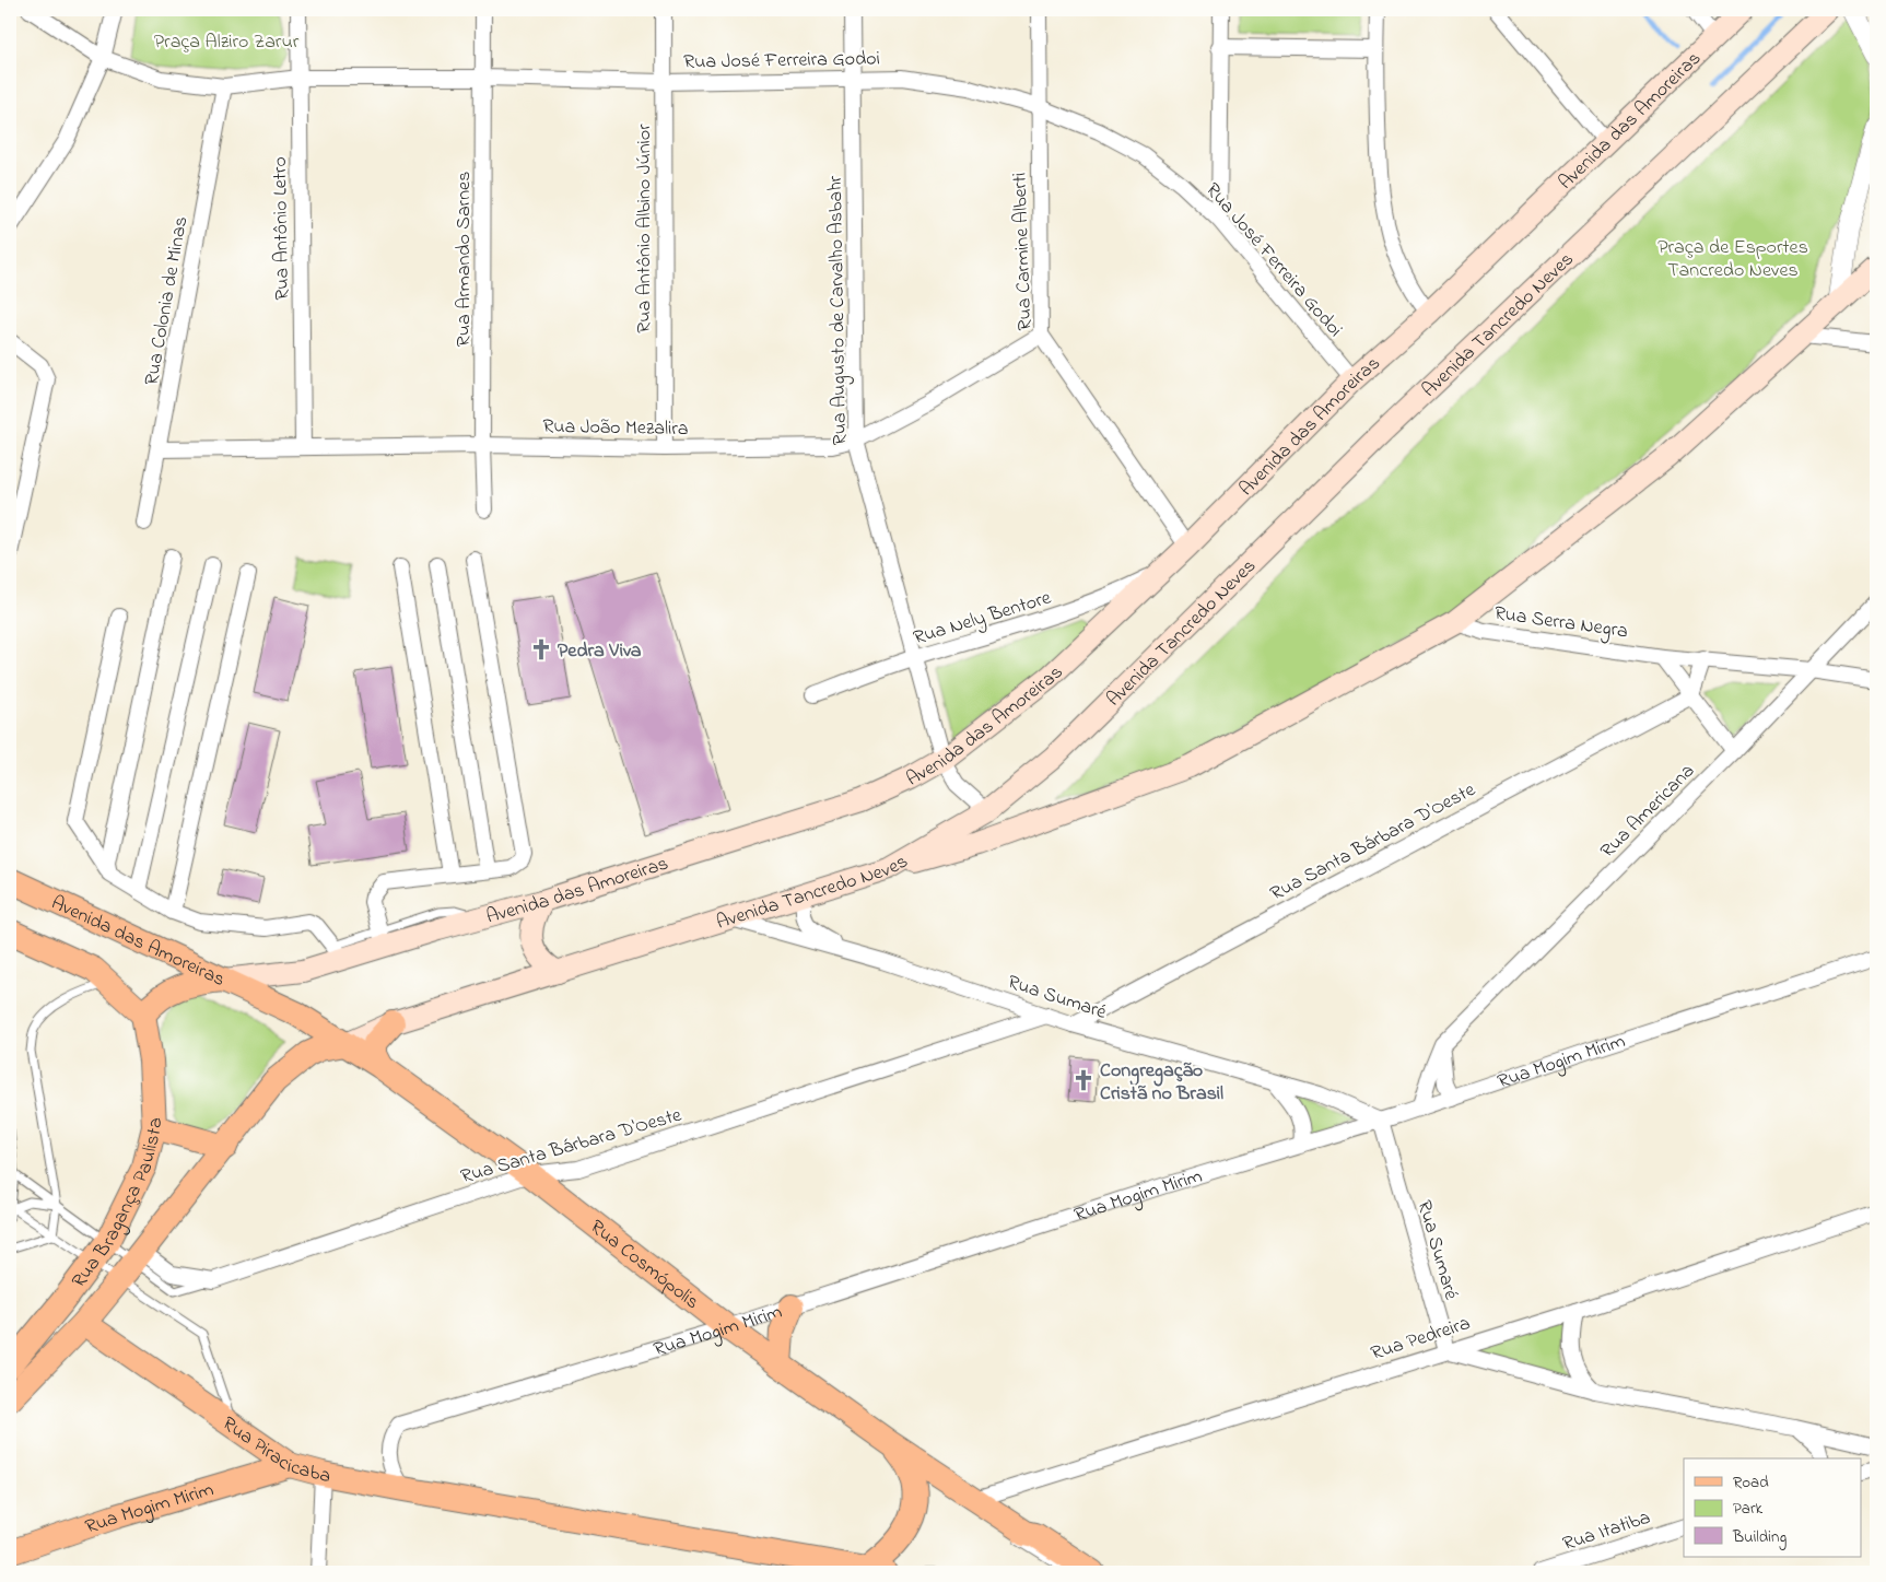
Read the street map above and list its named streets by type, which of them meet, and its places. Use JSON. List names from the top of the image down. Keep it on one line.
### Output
{"streets":{"main road":["Avenida das Amoreiras","Avenida Tancredo Neves","Rua Mogim Mirim","Rua Bragança Paulista","Rua Cosmópolis","Rua Piracicaba"],"street":["Rua José Ferreira Godoi","Rua Antônio Letro","Rua Antônio Albino Júnior","Rua Carmine Alberti","Rua Armando Sarnes","Rua Colonia de Minas","Rua Augusto de Carvalho Asbahr","Rua João Mezalira","Rua Nely Bentore","Rua Serra Negra","Rua Americana","Rua Santa Bárbara D'Oeste","Rua Sumaré","Rua Pedreira","Rua Itatiba"]},"crossings":[["Rua José Ferreira Godoi","Avenida das Amoreiras"],["Rua José Ferreira Godoi","Rua Antônio Letro"],["Rua José Ferreira Godoi","Rua Antônio Albino Júnior"],["Rua José Ferreira Godoi","Rua Carmine Alberti"],["Rua José Ferreira Godoi","Rua Armando Sarnes"],["Rua José Ferreira Godoi","Rua Colonia de Minas"],["Rua José Ferreira Godoi","Rua Augusto de Carvalho Asbahr"],["Avenida das Amoreiras","Rua Carmine Alberti"],["Avenida das Amoreiras","Rua Augusto de Carvalho Asbahr"],["Avenida das Amoreiras","Rua Nely Bentore"],["Avenida das Amoreiras","Rua Cosmópolis"],["Rua Antônio Letro","Rua João Mezalira"],["Rua Antônio Albino Júnior","Rua João Mezalira"],["Rua Carmine Alberti","Rua João Mezalira"],["Rua Armando Sarnes","Rua João Mezalira"],["Rua Colonia de Minas","Rua João Mezalira"],["Rua Augusto de Carvalho Asbahr","Avenida Tancredo Neves"],["Rua Augusto de Carvalho Asbahr","Rua João Mezalira"],["Rua Augusto de Carvalho Asbahr","Rua Nely Bentore"],["Avenida Tancredo Neves","Rua Sumaré"],["Avenida Tancredo Neves","Rua Cosmópolis"],["Rua Serra Negra","Rua Americana"],["Rua Americana","Rua Mogim Mirim"],["Rua Santa Bárbara D'Oeste","Rua Sumaré"],["Rua Santa Bárbara D'Oeste","Rua Cosmópolis"],["Rua Sumaré","Rua Mogim Mirim"],["Rua Sumaré","Rua Pedreira"],["Rua Mogim Mirim","Rua Cosmópolis"],["Rua Mogim Mirim","Rua Piracicaba"],["Rua Cosmópolis","Rua Pedreira"]],"parks":["Praça Alziro Zarur","Praça de Esportes Tancredo Neves"],"places":{"church":["Pedra Viva","Congregação Cristã no Brasil"]},"legend":["Road","Park","Building"]}
